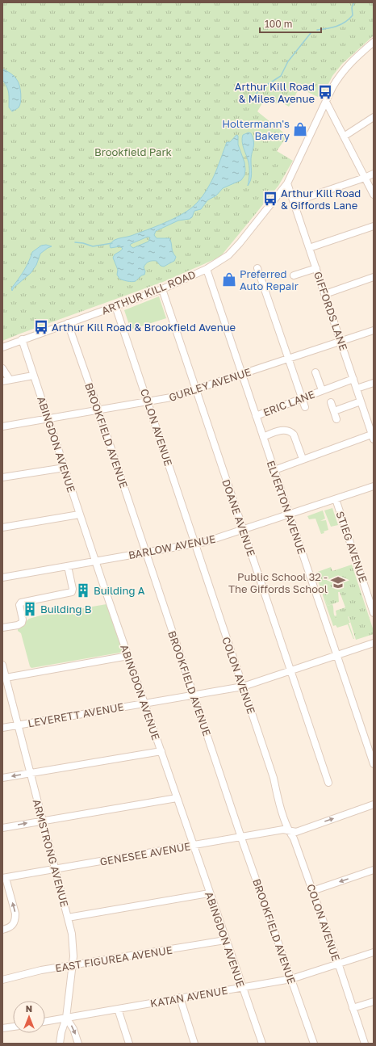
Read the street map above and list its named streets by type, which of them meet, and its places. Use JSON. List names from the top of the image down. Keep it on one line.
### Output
{"streets":{"street":["ARTHUR KILL ROAD","GIFFORDS LANE","GURLEY AVENUE","ERIC LANE","COLON AVENUE","BROOKFIELD AVENUE","ABINGDON AVENUE","ELVERTON AVENUE","DOANE AVENUE","BARLOW AVENUE","STIEG AVENUE","LEVERETT AVENUE","ARMSTRONG AVENUE","GENESEE AVENUE","EAST FIGUREA AVENUE","KATAN AVENUE"]},"crossings":[["ARTHUR KILL ROAD","GIFFORDS LANE"],["ARTHUR KILL ROAD","COLON AVENUE"],["ARTHUR KILL ROAD","BROOKFIELD AVENUE"],["ARTHUR KILL ROAD","ABINGDON AVENUE"],["ARTHUR KILL ROAD","ELVERTON AVENUE"],["ARTHUR KILL ROAD","DOANE AVENUE"],["GIFFORDS LANE","GURLEY AVENUE"],["GIFFORDS LANE","ERIC LANE"],["GURLEY AVENUE","COLON AVENUE"],["GURLEY AVENUE","BROOKFIELD AVENUE"],["GURLEY AVENUE","ABINGDON AVENUE"],["GURLEY AVENUE","ELVERTON AVENUE"],["GURLEY AVENUE","DOANE AVENUE"],["ERIC LANE","ELVERTON AVENUE"],["COLON AVENUE","BARLOW AVENUE"],["COLON AVENUE","LEVERETT AVENUE"],["COLON AVENUE","GENESEE AVENUE"],["COLON AVENUE","KATAN AVENUE"],["BROOKFIELD AVENUE","BARLOW AVENUE"],["BROOKFIELD AVENUE","LEVERETT AVENUE"],["BROOKFIELD AVENUE","GENESEE AVENUE"],["BROOKFIELD AVENUE","KATAN AVENUE"],["ABINGDON AVENUE","BARLOW AVENUE"],["ABINGDON AVENUE","LEVERETT AVENUE"],["ABINGDON AVENUE","GENESEE AVENUE"],["ABINGDON AVENUE","EAST FIGUREA AVENUE"],["ABINGDON AVENUE","KATAN AVENUE"],["ELVERTON AVENUE","BARLOW AVENUE"],["ELVERTON AVENUE","LEVERETT AVENUE"],["DOANE AVENUE","BARLOW AVENUE"],["DOANE AVENUE","LEVERETT AVENUE"],["BARLOW AVENUE","STIEG AVENUE"],["LEVERETT AVENUE","ARMSTRONG AVENUE"],["ARMSTRONG AVENUE","GENESEE AVENUE"],["ARMSTRONG AVENUE","EAST FIGUREA AVENUE"],["ARMSTRONG AVENUE","KATAN AVENUE"]],"parks":["Brookfield Park"],"places":{"bus stop":["Arthur Kill Road & Miles Avenue","Arthur Kill Road & Giffords Lane","Arthur Kill Road & Brookfield Avenue"],"shop":["Holtermann's Bakery","Preferred Auto Repair"],"school or university":["Public School 32 - The Giffords School"],"building":["Building A","Building B"]},"scale_bar":"100 m","north":"top"}
